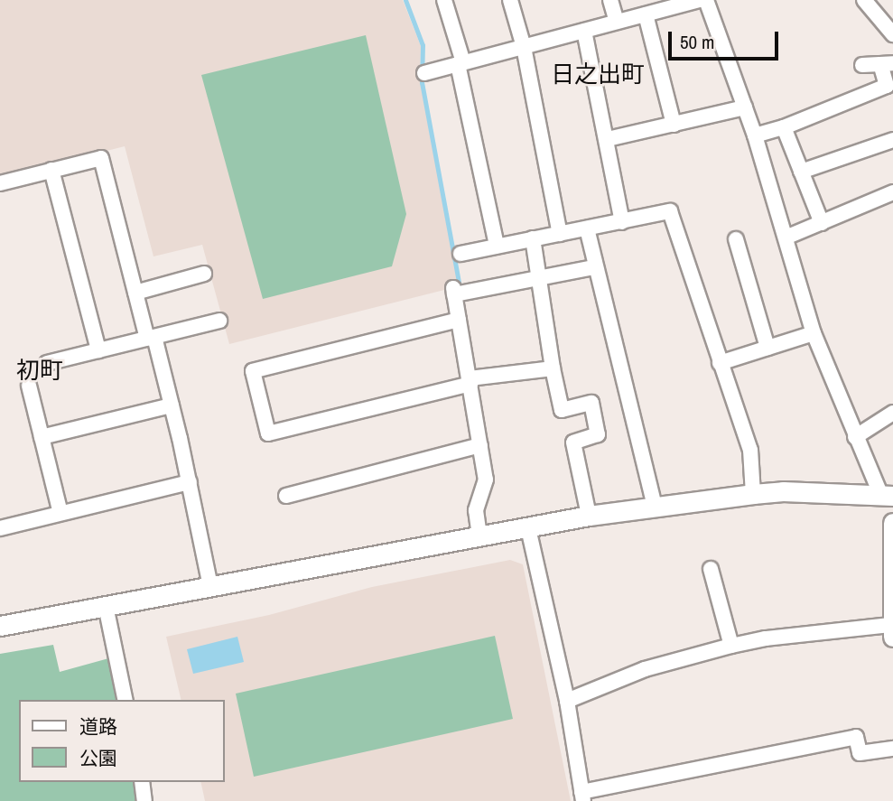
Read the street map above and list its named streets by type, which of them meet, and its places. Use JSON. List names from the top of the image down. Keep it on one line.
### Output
{"districts":["日之出町","初町"],"legend":["道路","公園"],"scale_bar":"50 m"}
